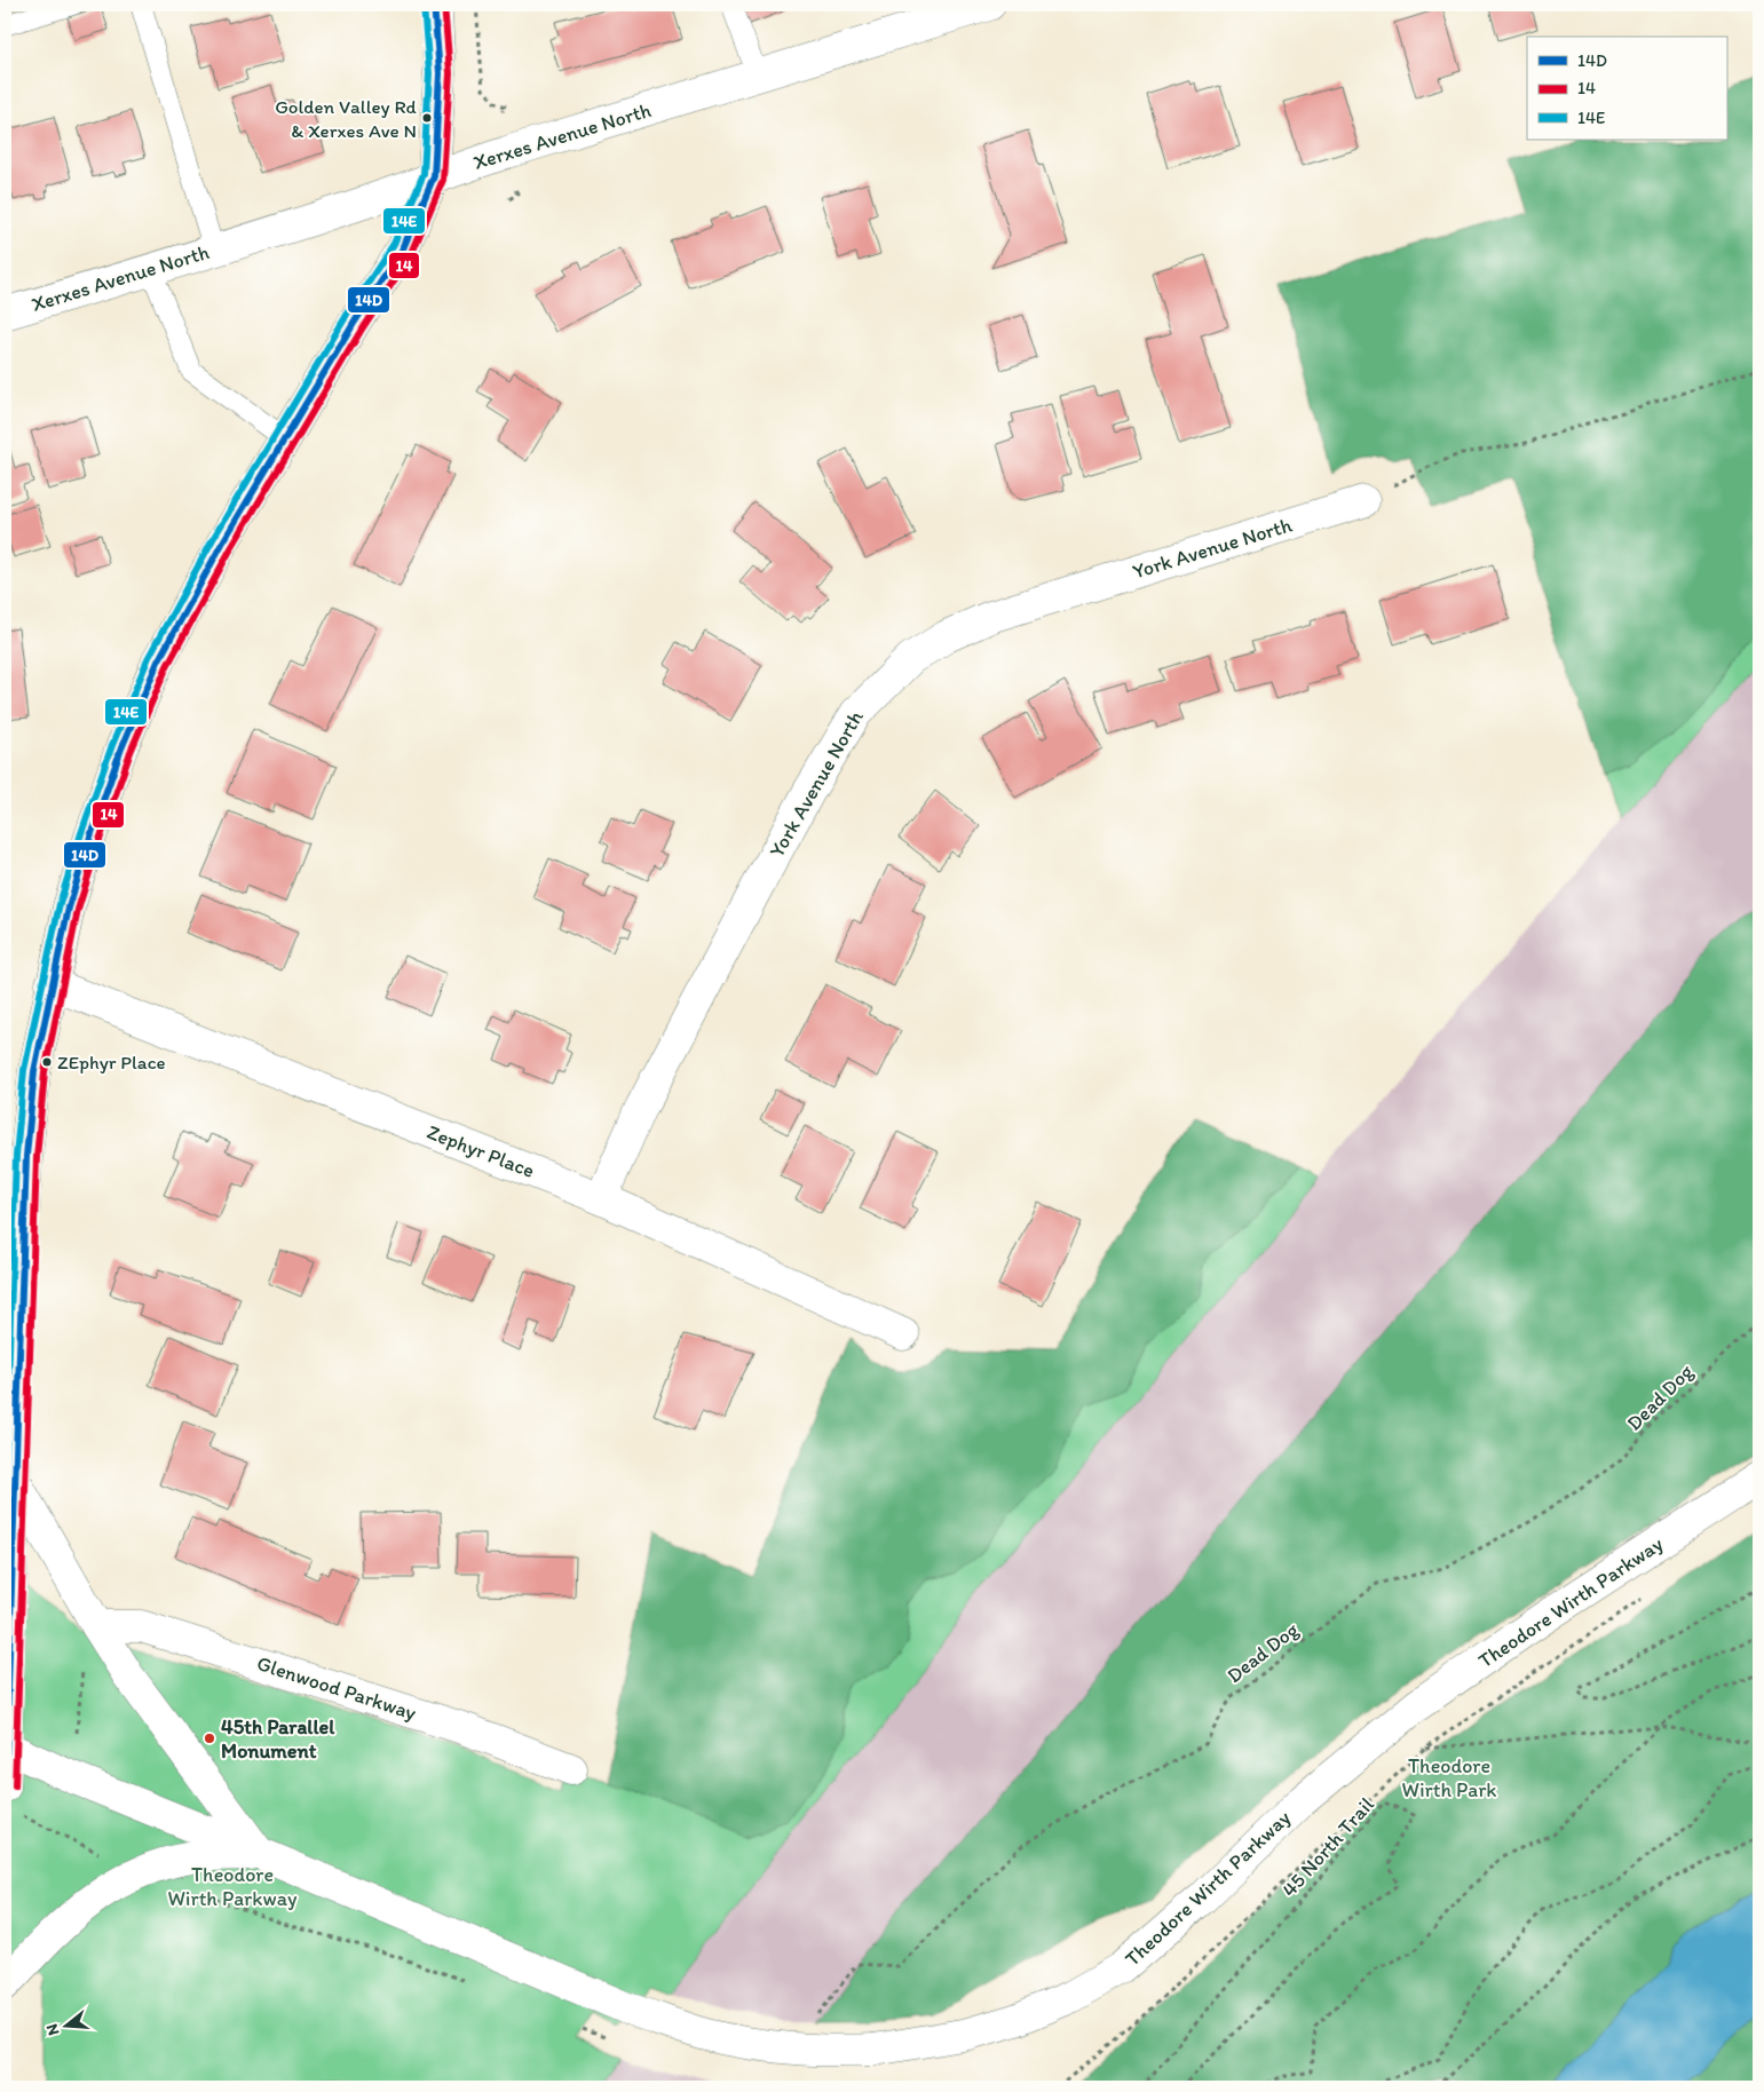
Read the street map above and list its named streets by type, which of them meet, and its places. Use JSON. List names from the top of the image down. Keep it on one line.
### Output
{"streets":{"street":["Xerxes Avenue North","York Avenue North","Zephyr Place","Theodore Wirth Parkway","Glenwood Parkway"],"path":["Dead Dog","45 North Trail"]},"crossings":[["York Avenue North","Zephyr Place"]],"parks":["Theodore Wirth Park","Theodore Wirth Parkway"],"places":["Golden Valley Rd & Xerxes Ave N","ZEphyr Place","45th Parallel Monument"],"lines":["transit line 14D","transit line 14","transit line 14E"],"legend":["14D","14","14E"],"north":"left"}
